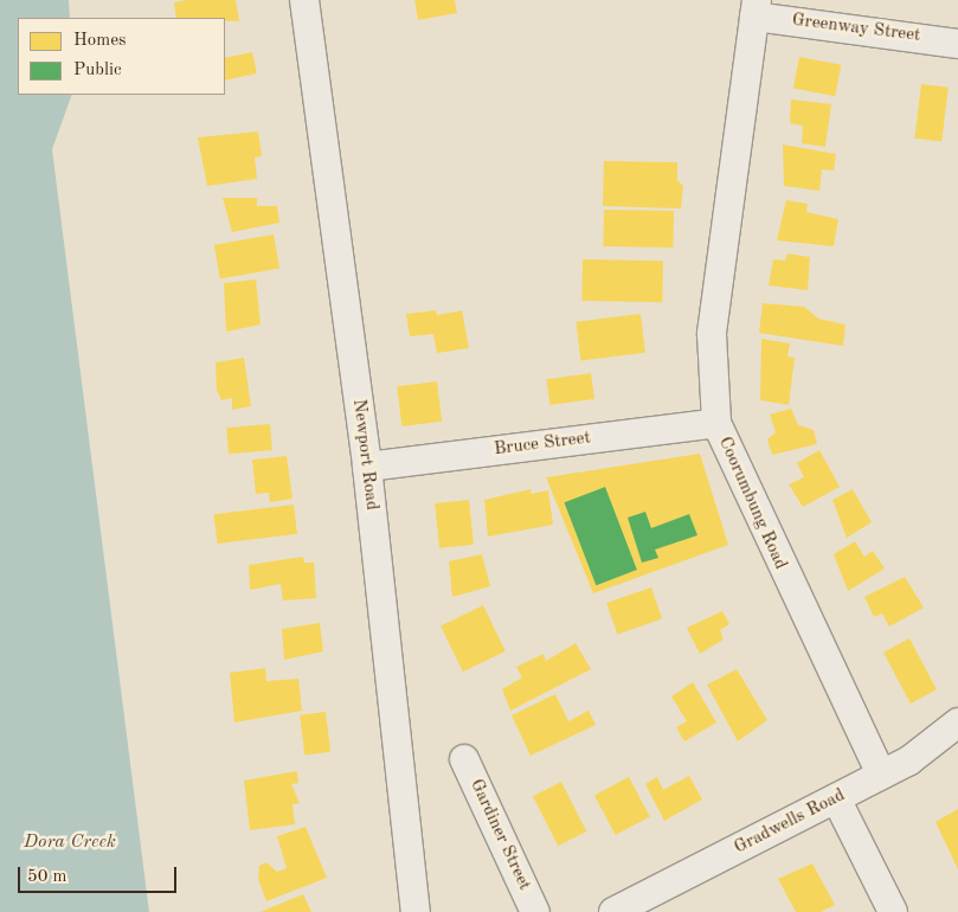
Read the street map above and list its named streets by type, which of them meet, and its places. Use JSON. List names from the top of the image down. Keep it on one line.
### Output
{"streets":{"street":["Greenway Street","Bruce Street","Newport Road","Coorumbung Road","Gradwells Road","Gardiner Street"]},"crossings":[["Greenway Street","Coorumbung Road"],["Bruce Street","Newport Road"],["Bruce Street","Coorumbung Road"],["Coorumbung Road","Gradwells Road"]],"water":["Dora Creek"],"legend":["Homes","Public"],"scale_bar":"50 m"}
